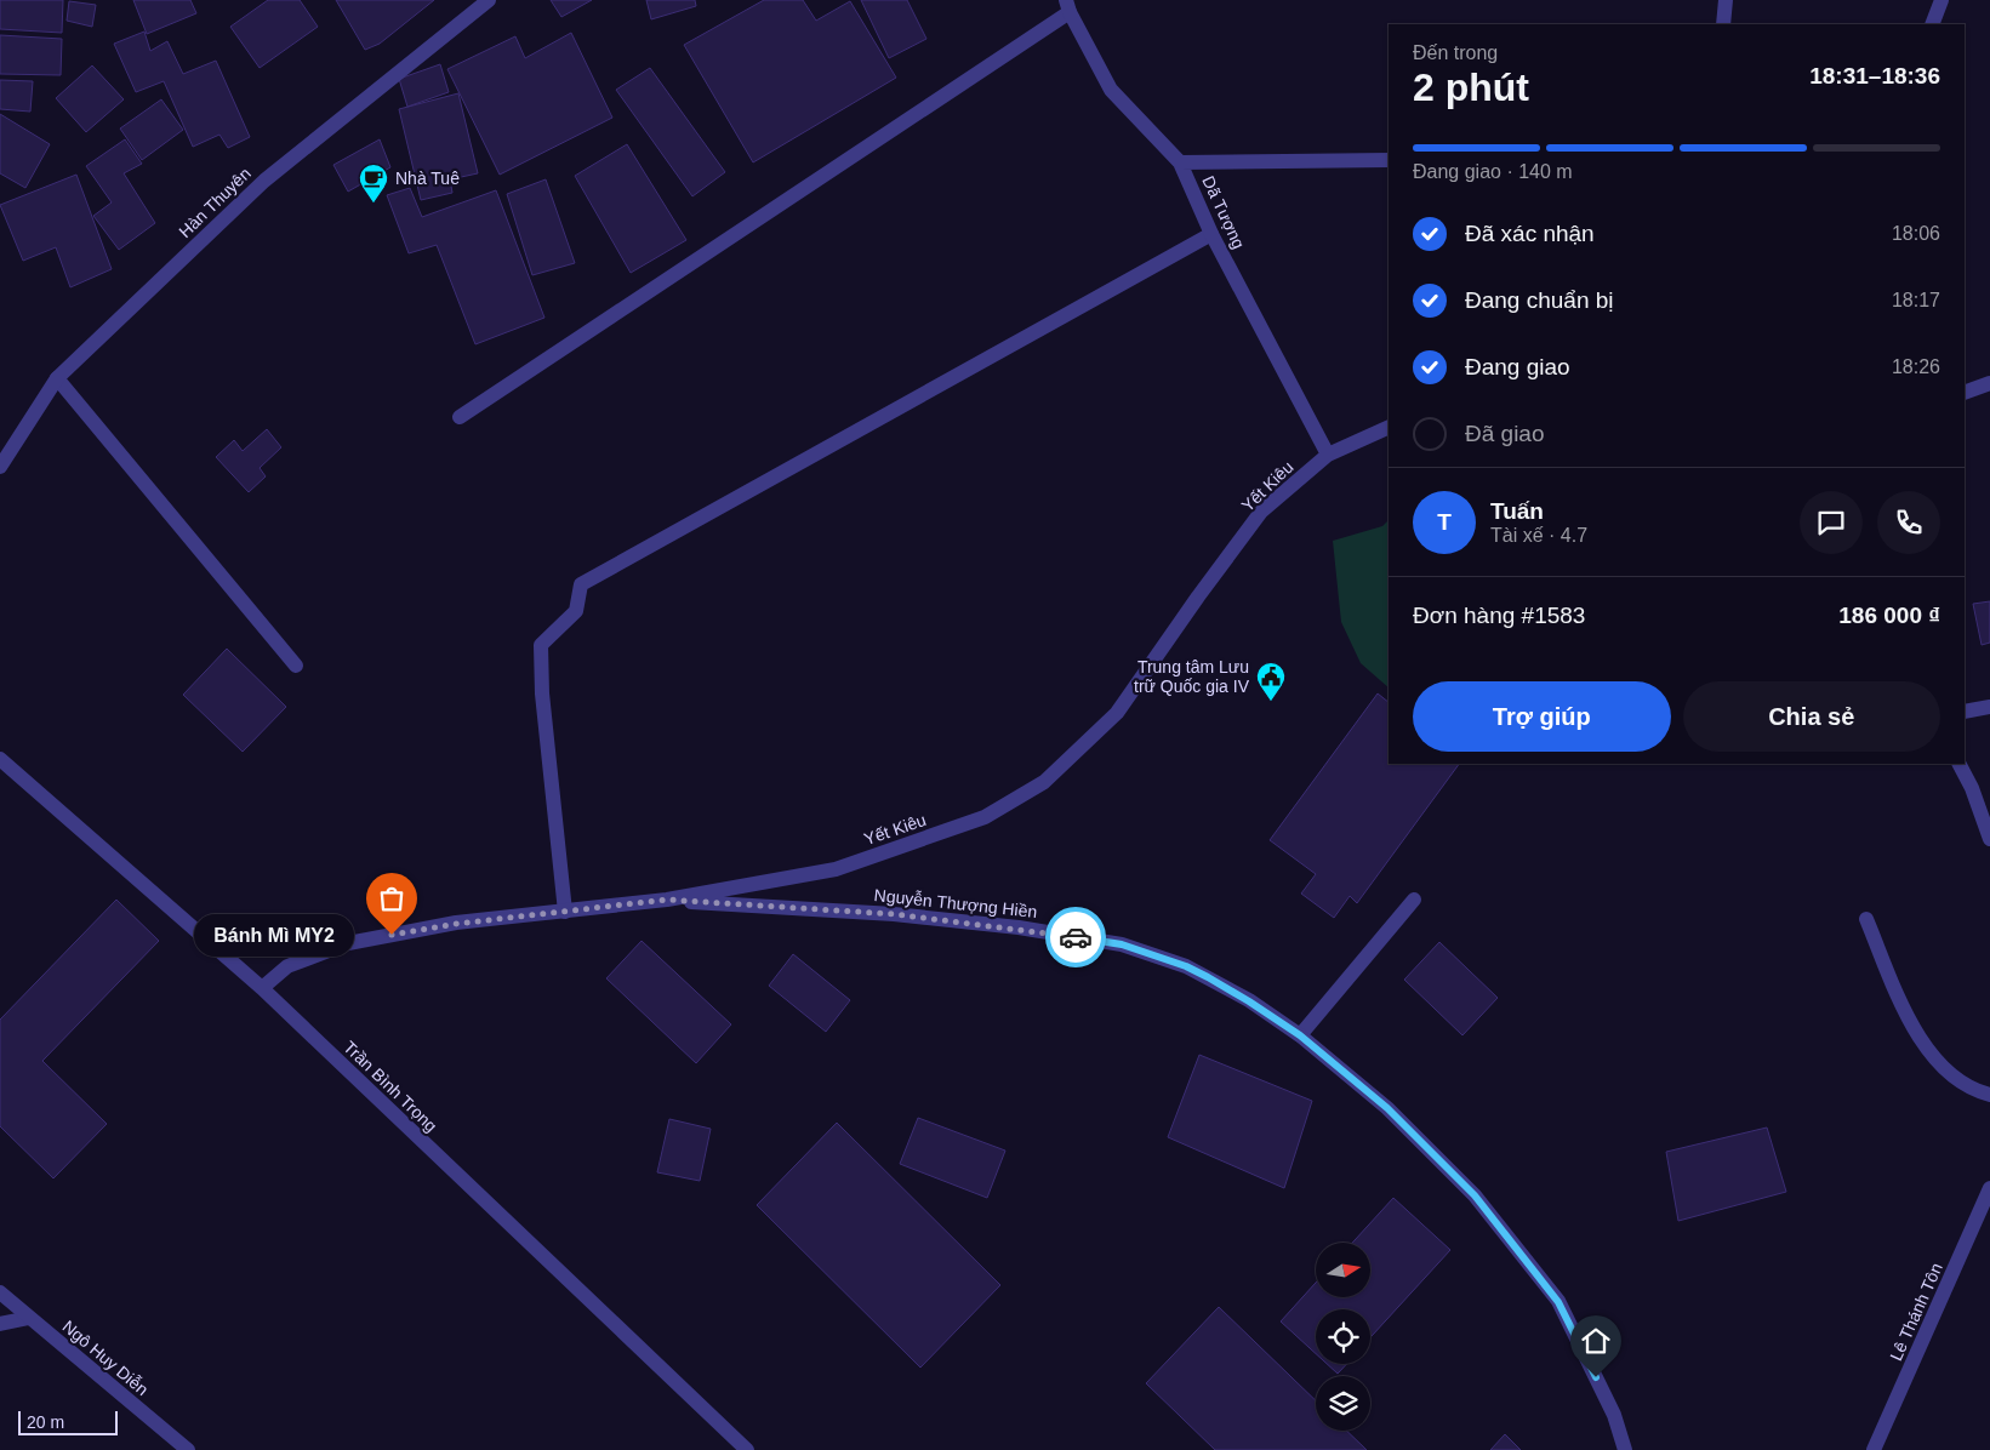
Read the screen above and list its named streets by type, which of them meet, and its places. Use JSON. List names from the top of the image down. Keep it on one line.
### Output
{"streets":{"street":["Hàn Thuyên","Dã Tượng","Yết Kiêu","Nguyễn Thượng Hiền","Trần Bình Trọng","Lê Thánh Tôn","Ngô Huy Diễn"]},"crossings":[["Dã Tượng","Yết Kiêu"],["Yết Kiêu","Nguyễn Thượng Hiền"],["Yết Kiêu","Trần Bình Trọng"]],"places":{"cafe":["Nhà Tuê"],"public building":["Trung tâm Lưu trữ Quốc gia IV"],"other":["Bánh Mì MY2"]},"scale_bar":"20 m","north":"right","page":{"heading":["2 phút","Đến trong","18:31–18:36"],"panel":["Tuấn","Tài xế · 4.7","Đơn hàng #1583","186 000 ₫"],"bar":"Đang giao · 140 m","list":[["Đã xác nhận","18:06"],["Đang chuẩn bị","18:17"],["Đang giao","18:26"],"Đã giao"],"round":"T","buttons":["Trợ giúp","Chia sẻ"],"bubble":"Bánh Mì MY2","scale":"20 m"}}
